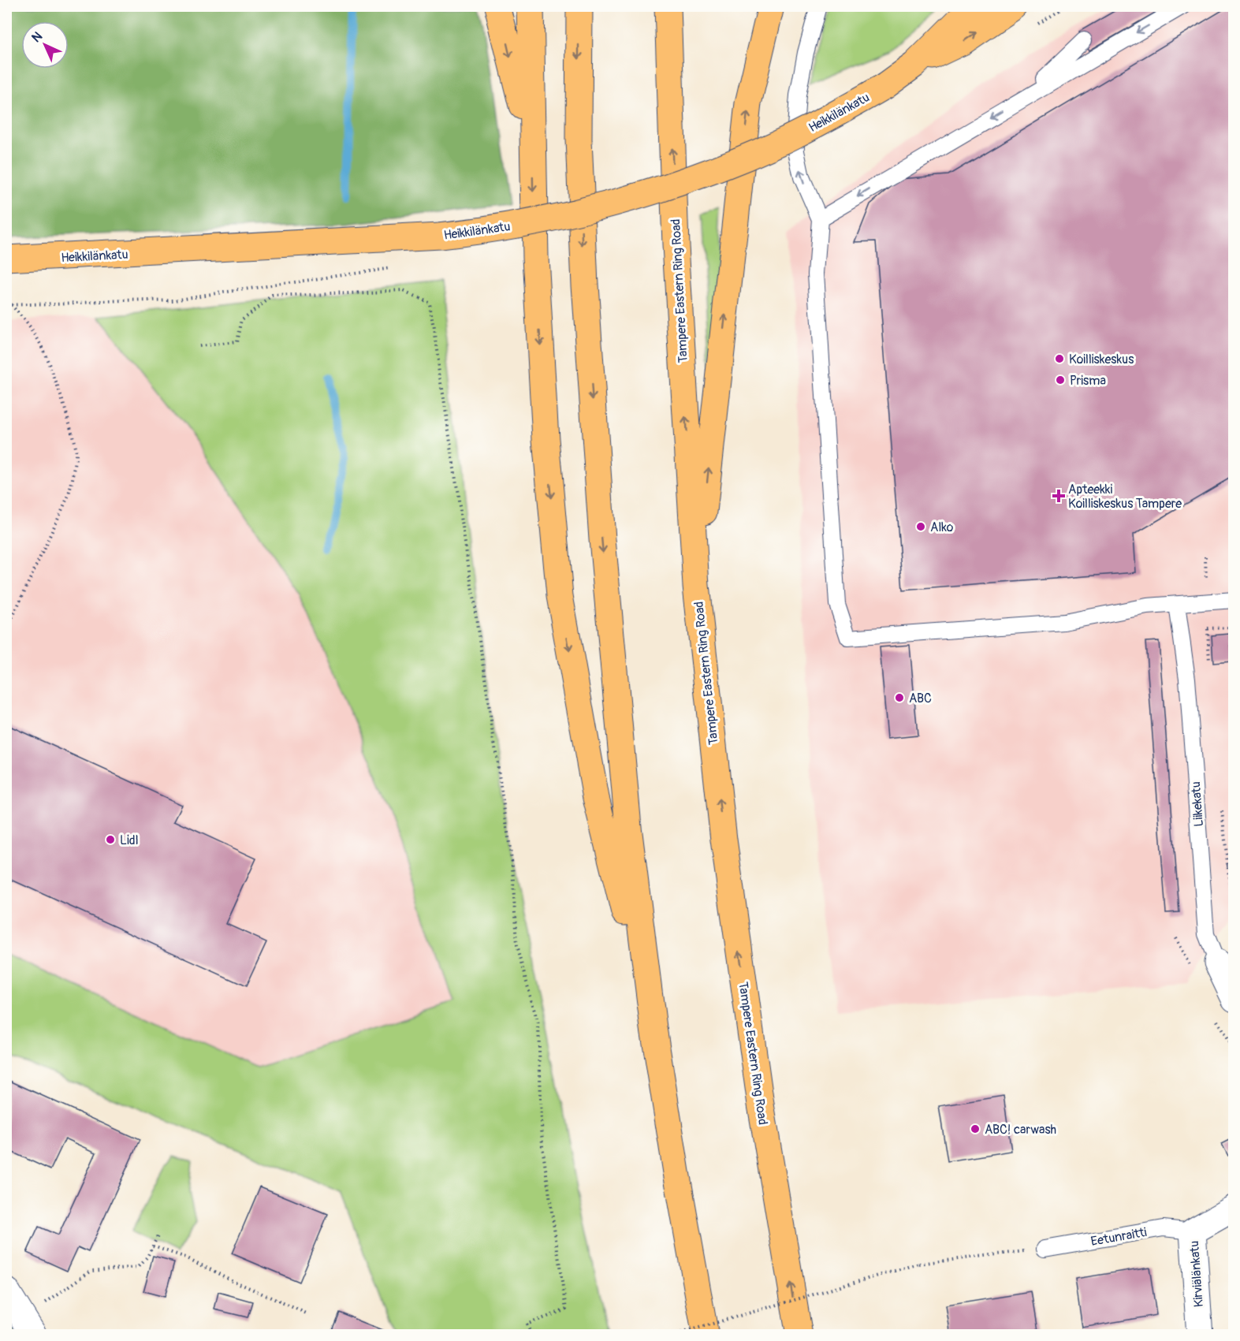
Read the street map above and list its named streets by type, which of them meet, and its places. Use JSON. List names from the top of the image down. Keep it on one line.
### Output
{"streets":{"main road":["Heikkilänkatu","Tampere Eastern Ring Road"],"street":["Liikekatu","Kirviälänkatu"],"lane":["Eetunraitti"]},"crossings":[["Eetunraitti","Kirviälänkatu"]],"places":{"other":["Koilliskeskus","Prisma","Alko","ABC","Lidl","ABC! carwash"],"health":["Apteekki Koilliskeskus Tampere"]},"north":"top left"}
